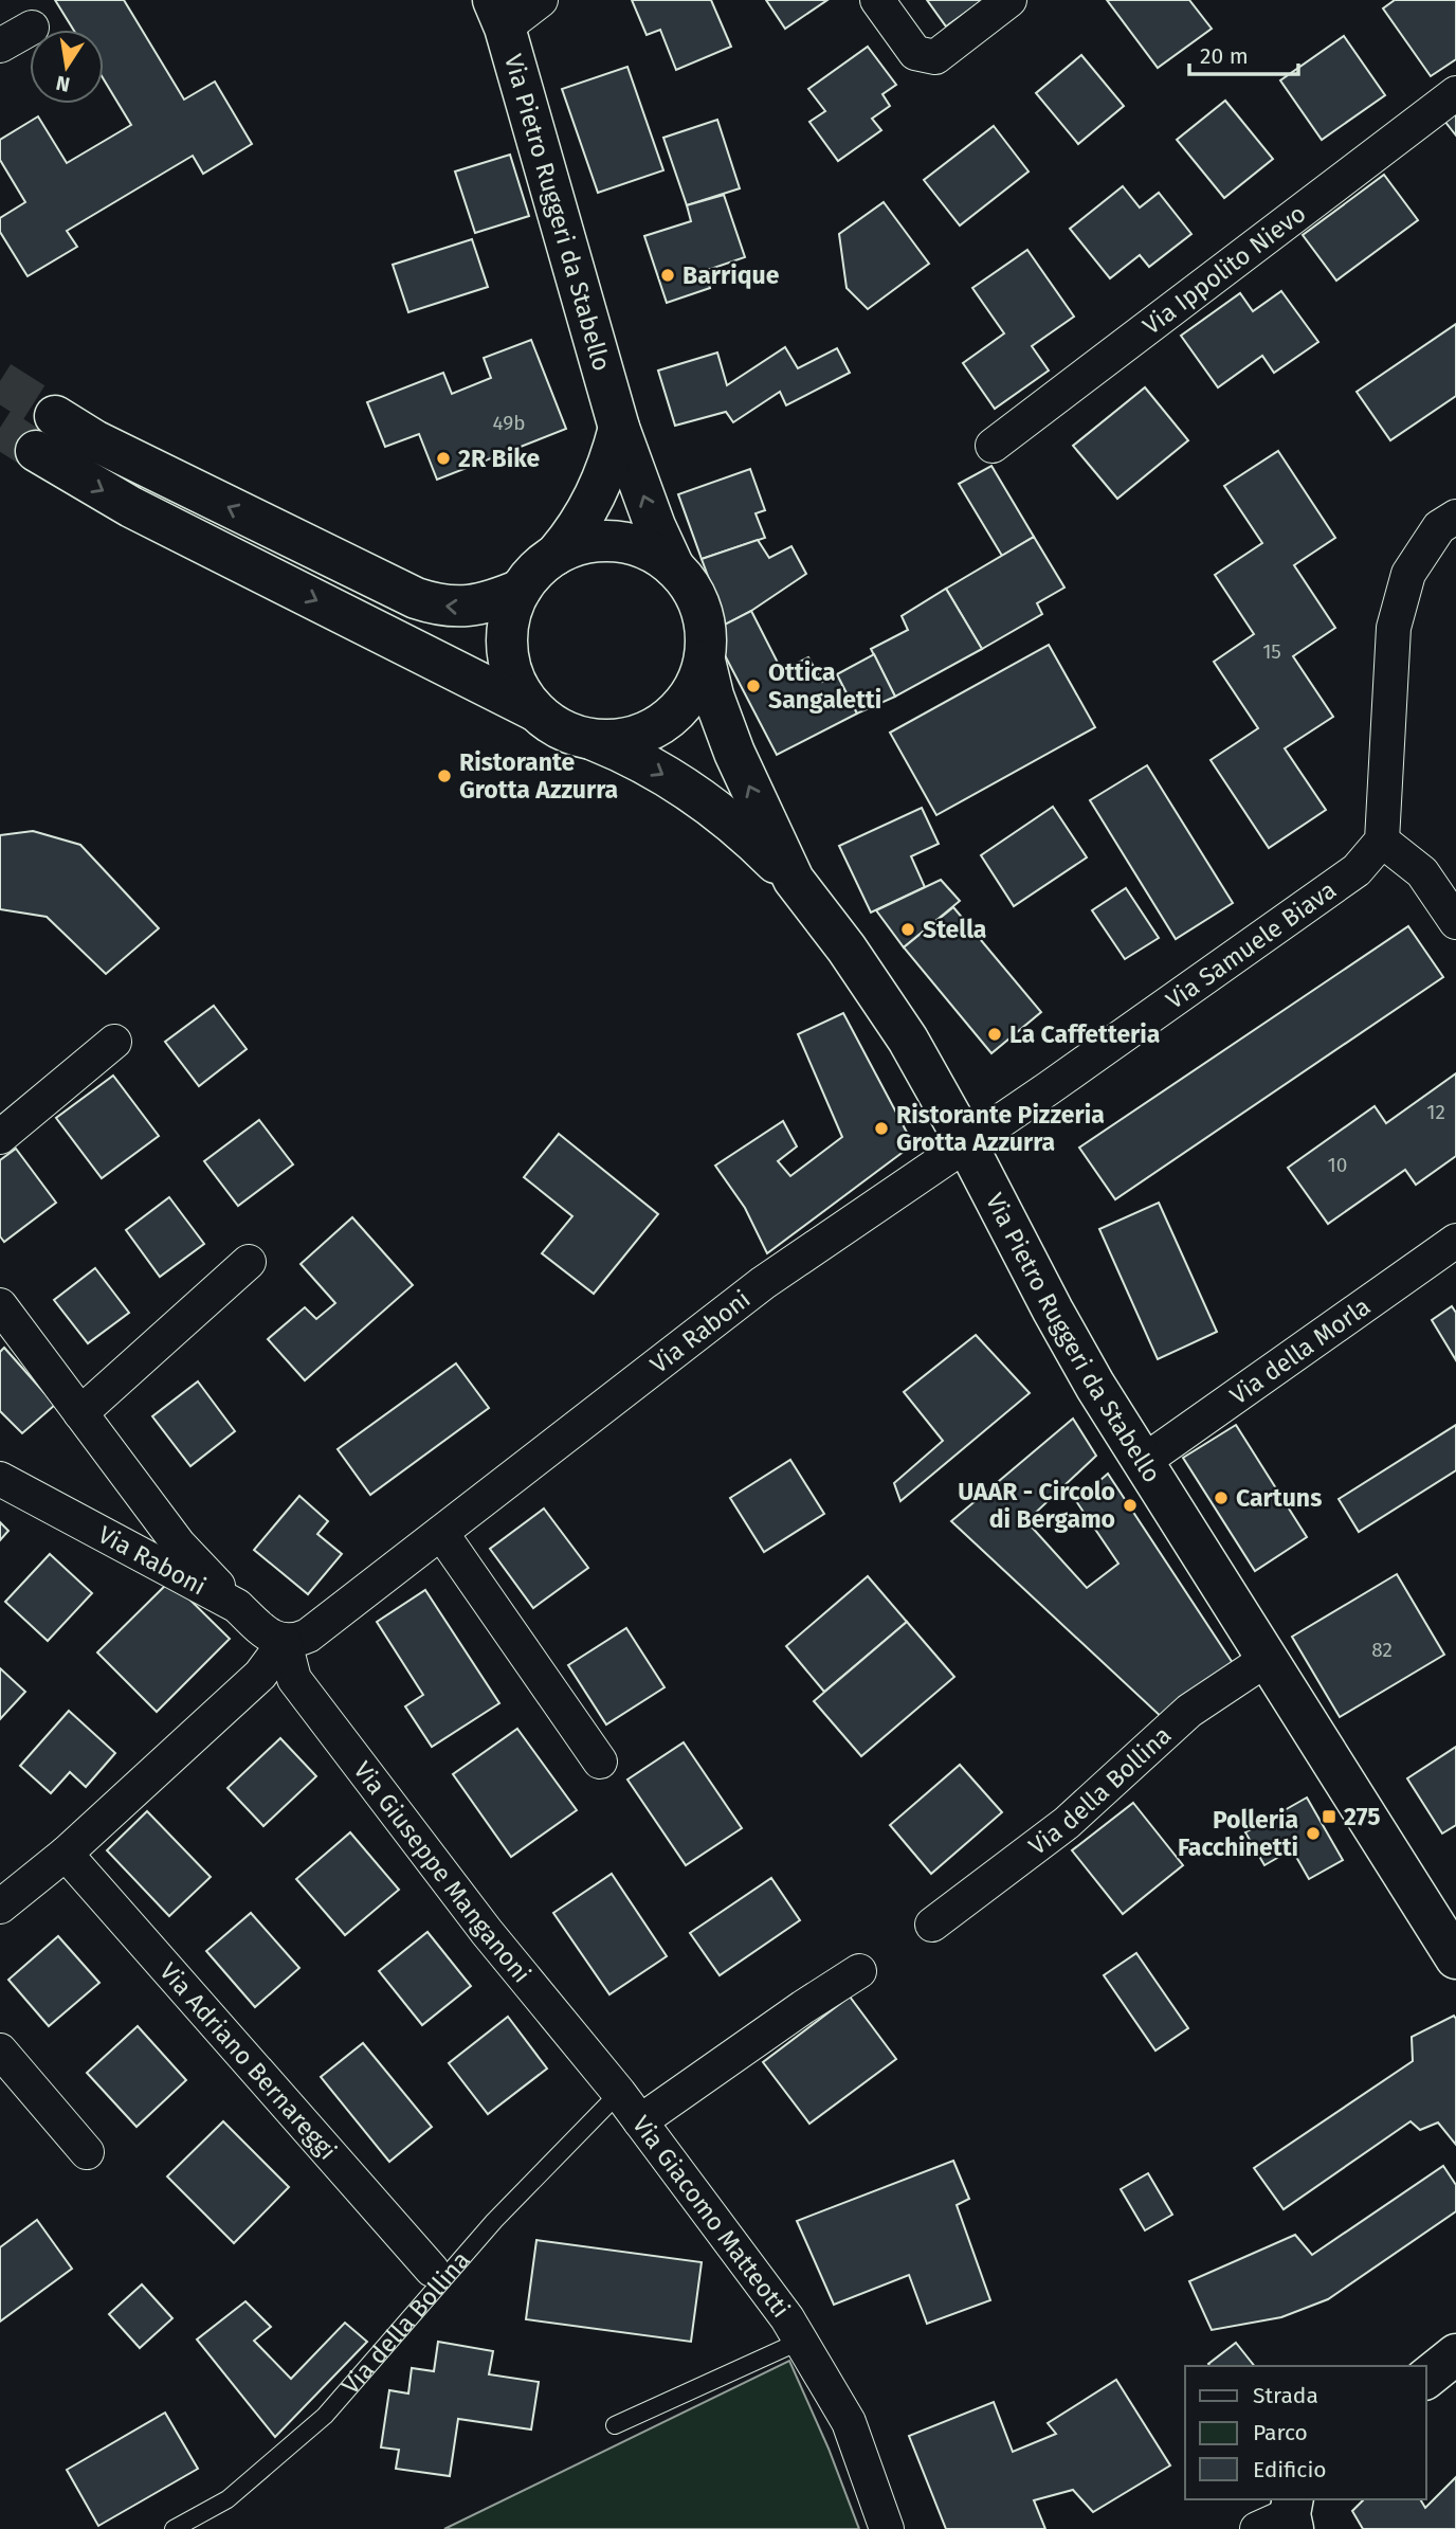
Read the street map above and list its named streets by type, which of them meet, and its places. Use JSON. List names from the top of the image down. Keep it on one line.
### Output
{"streets":{"main road":["Via Pietro Ruggeri da Stabello"],"street":["Via Ippolito Nievo","Via Samuele Biava","Via Raboni","Via della Morla","Via della Bollina","Via Giuseppe Manganoni","Via Adriano Bernareggi","Via Giacomo Matteotti"]},"crossings":[["Via Pietro Ruggeri da Stabello","Via Samuele Biava"],["Via Pietro Ruggeri da Stabello","Via Raboni"],["Via Pietro Ruggeri da Stabello","Via della Morla"],["Via Pietro Ruggeri da Stabello","Via della Bollina"],["Via Samuele Biava","Via Raboni"],["Via Raboni","Via Giuseppe Manganoni"],["Via della Bollina","Via Giuseppe Manganoni"],["Via della Bollina","Via Giacomo Matteotti"],["Via Giuseppe Manganoni","Via Giacomo Matteotti"]],"places":{"other":["Barrique","2R Bike","Ottica Sangaletti","Ristorante Grotta Azzurra","Stella","La Caffetteria","Ristorante Pizzeria Grotta Azzurra","Cartuns","UAAR - Circolo di Bergamo","Polleria Facchinetti"],"transit":["275"]},"house_numbers":["49b","15","12","10","82"],"legend":["Strada","Parco","Edificio"],"scale_bar":"20 m","north":"bottom"}
